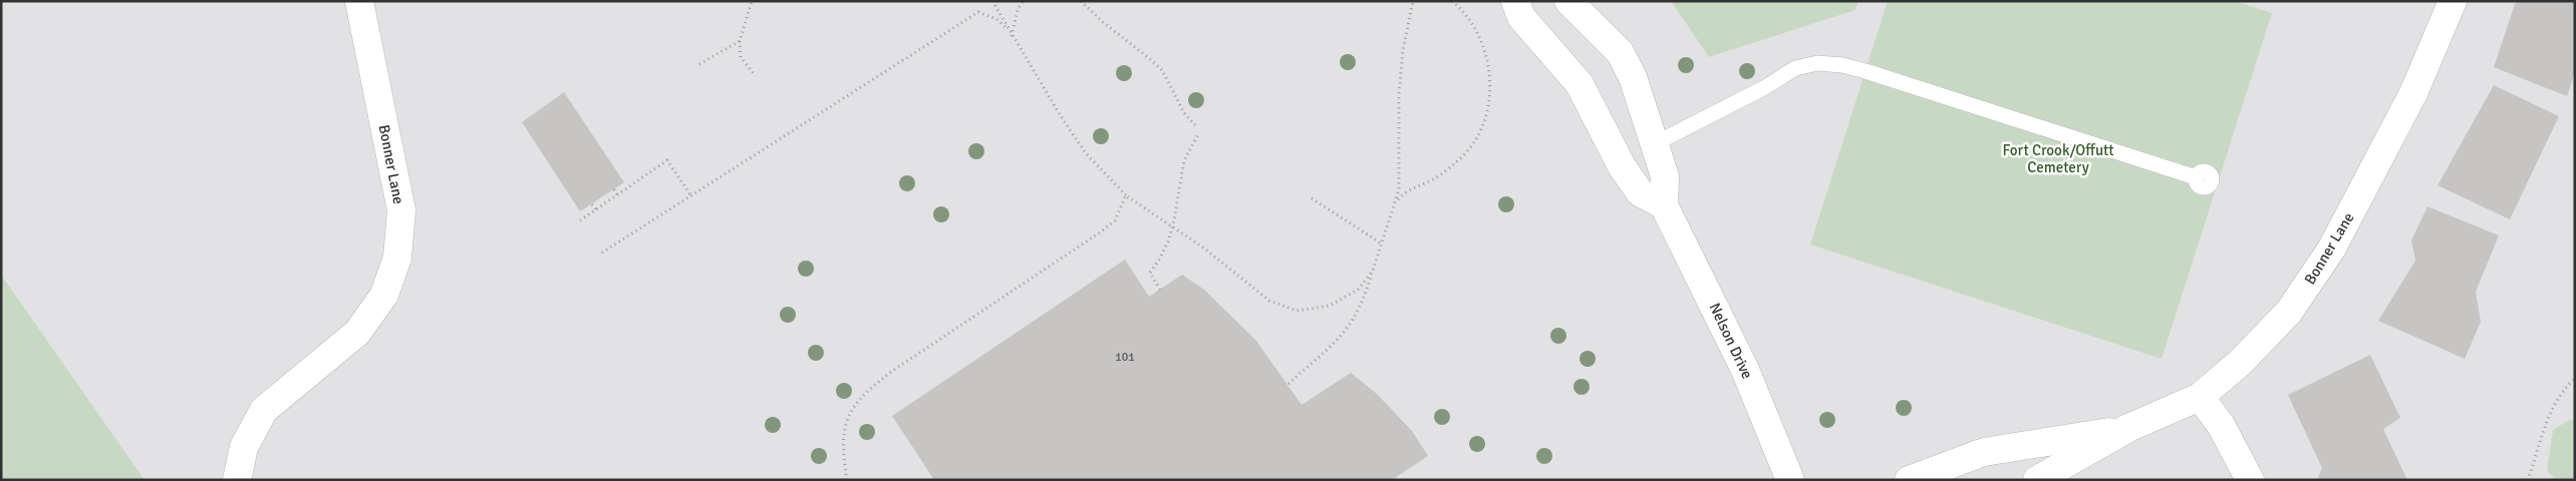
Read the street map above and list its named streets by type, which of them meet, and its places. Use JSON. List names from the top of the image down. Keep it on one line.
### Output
{"streets":{"street":["Bonner Lane","Nelson Drive"]},"parks":["Fort Crook/Offutt Cemetery"],"house_numbers":["101"]}
